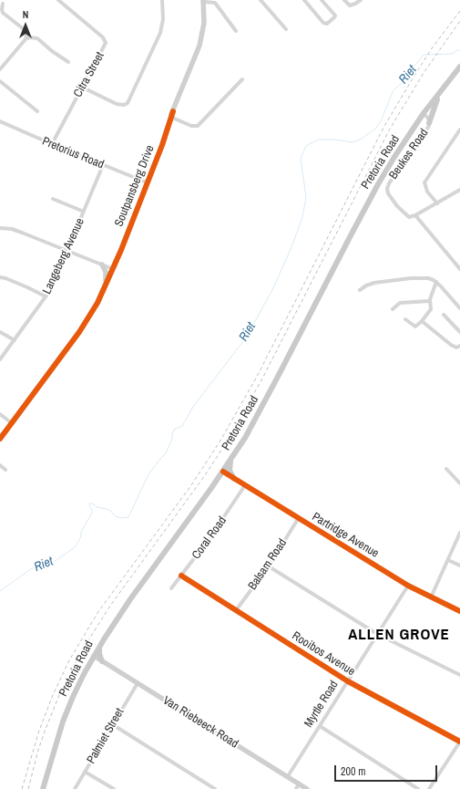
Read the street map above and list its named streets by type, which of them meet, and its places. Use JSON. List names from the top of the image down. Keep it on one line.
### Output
{"streets":{"main road":["Pretoria Road"],"street":["Citra Street","Pretorius Road","Beukes Road","Soutpansberg Drive","Langeberg Avenue","Partridge Avenue","Coral Road","Balsam Road","Rooibos Avenue","Myrtle Road","Van Riebeeck Road","Palmiet Street"]},"crossings":[["Citra Street","Pretorius Road"],["Pretorius Road","Soutpansberg Drive"],["Pretorius Road","Langeberg Avenue"],["Beukes Road","Pretoria Road"],["Pretoria Road","Partridge Avenue"],["Pretoria Road","Van Riebeeck Road"],["Partridge Avenue","Coral Road"],["Partridge Avenue","Balsam Road"],["Partridge Avenue","Myrtle Road"],["Coral Road","Rooibos Avenue"],["Balsam Road","Rooibos Avenue"],["Rooibos Avenue","Myrtle Road"],["Myrtle Road","Van Riebeeck Road"],["Van Riebeeck Road","Palmiet Street"]],"districts":["ALLEN GROVE"],"water":["Riet"],"scale_bar":"200 m","north":"top"}
